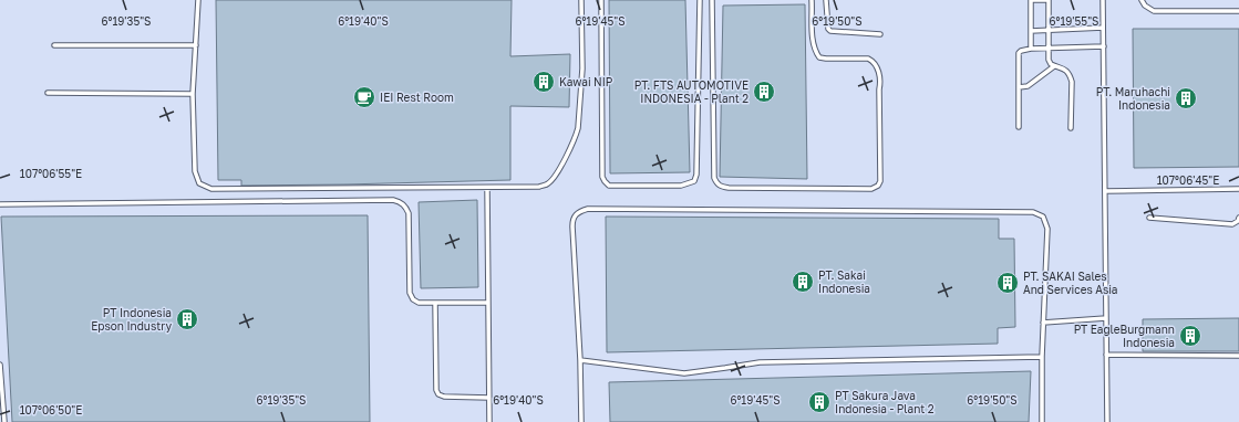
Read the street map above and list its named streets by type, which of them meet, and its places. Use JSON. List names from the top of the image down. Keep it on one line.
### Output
{"places":{"building":["Kawai NIP","PT. FTS AUTOMOTIVE INDONESIA - Plant 2","PT. Maruhachi Indonesia","PT. Sakai Indonesia","PT. SAKAI Sales And Services Asia","PT Indonesia Epson Industry","PT EagleBurgmann Indonesia","PT Sakura Java Indonesia - Plant 2"],"cafe":["IEI Rest Room"]},"coordinates":["6°19'35\"S","6°19'40\"S","6°19'45\"S","6°19'50\"S","6°19'55\"S","107°06'55\"E","107°06'45\"E","107°06'50\"E"]}
